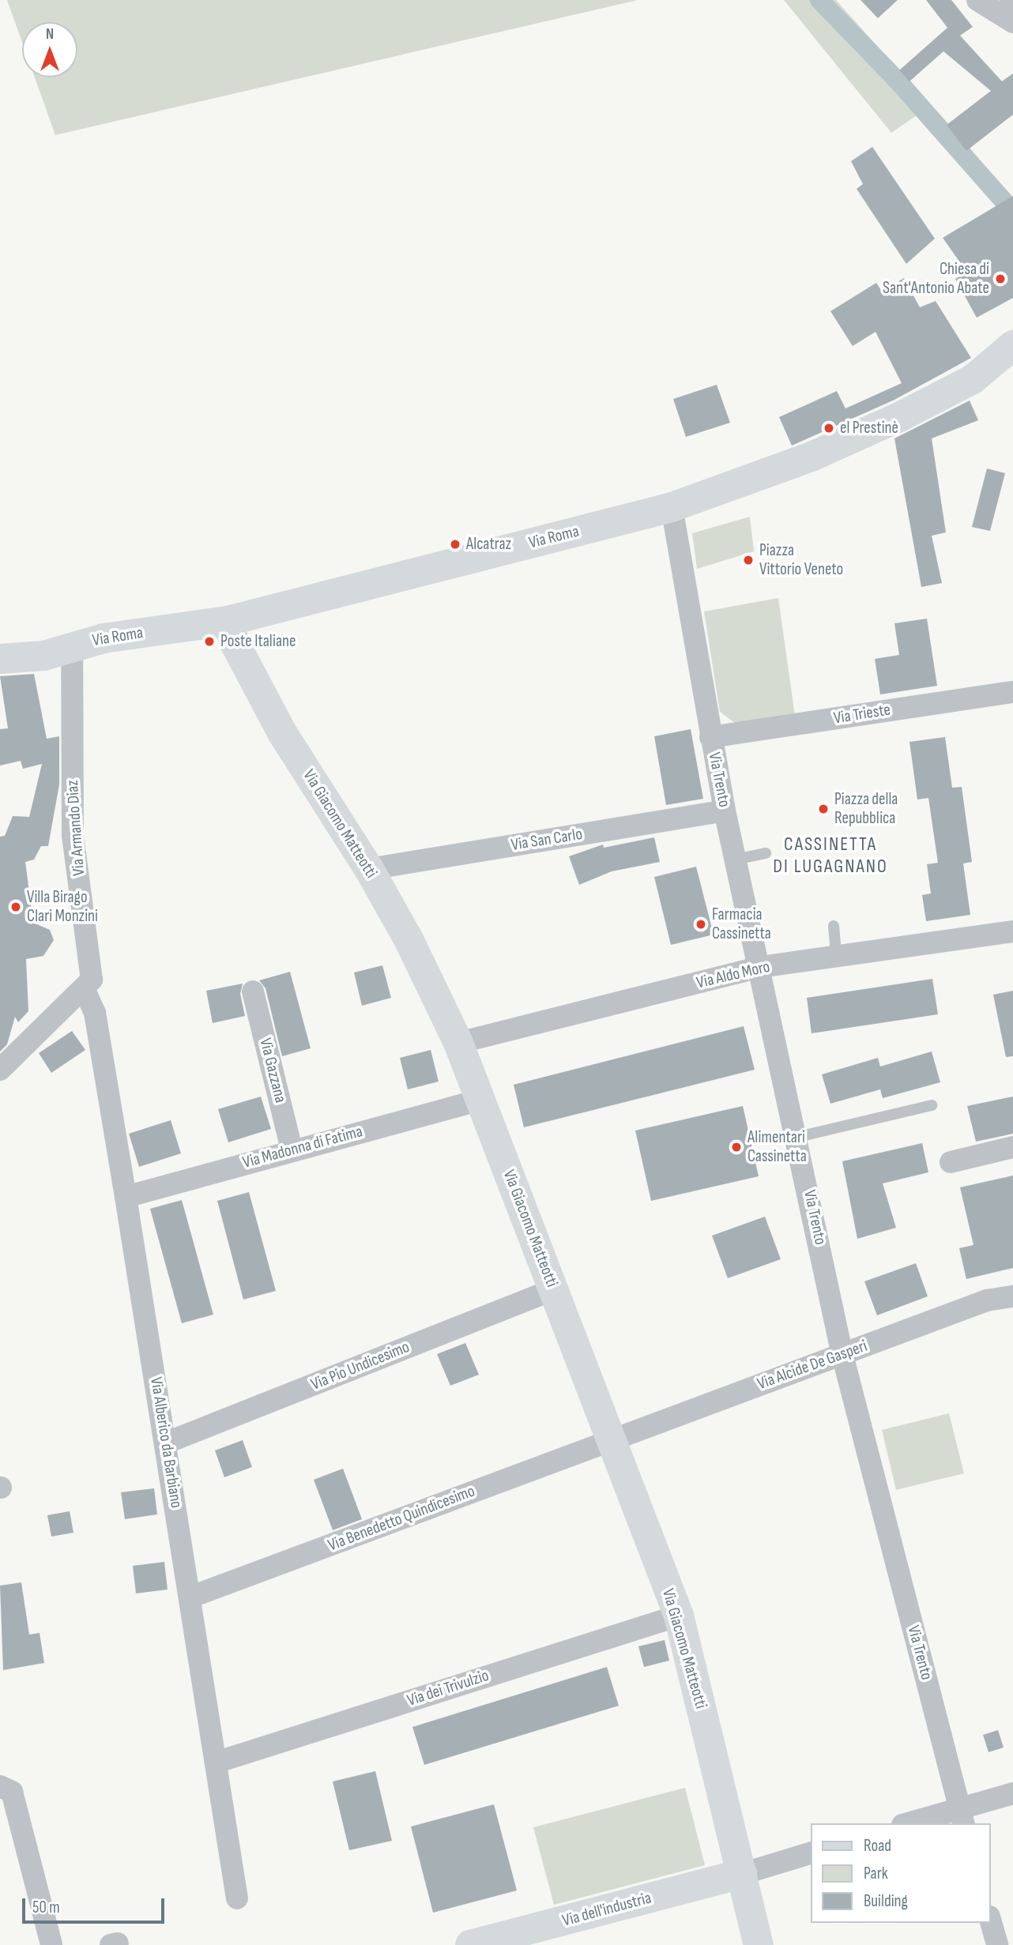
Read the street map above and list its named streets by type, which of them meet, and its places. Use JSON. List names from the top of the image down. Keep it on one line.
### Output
{"streets":{"street":["Via Roma","Via Trieste","Via Trento","Via Giacomo Matteotti","Via Armando Diaz","Via San Carlo","Via Aldo Moro","Via Gazzana","Via Madonna di Fatima","Via Alcide De Gasperi","Via Pio Undicesimo","Via Alberico da Barbiano","Via Benedetto Quindicesimo","Via dei Trivulzio","Via dell'industria"]},"crossings":[["Via Roma","Via Trento"],["Via Roma","Via Giacomo Matteotti"],["Via Roma","Via Armando Diaz"],["Via Trieste","Via Trento"],["Via Trento","Via San Carlo"],["Via Trento","Via Aldo Moro"],["Via Trento","Via Alcide De Gasperi"],["Via Giacomo Matteotti","Via San Carlo"],["Via Giacomo Matteotti","Via Aldo Moro"],["Via Giacomo Matteotti","Via Madonna di Fatima"],["Via Giacomo Matteotti","Via Alcide De Gasperi"],["Via Giacomo Matteotti","Via Pio Undicesimo"],["Via Giacomo Matteotti","Via Benedetto Quindicesimo"],["Via Giacomo Matteotti","Via dei Trivulzio"],["Via Giacomo Matteotti","Via dell'industria"],["Via Armando Diaz","Via Alberico da Barbiano"],["Via Gazzana","Via Madonna di Fatima"],["Via Madonna di Fatima","Via Alberico da Barbiano"],["Via Alcide De Gasperi","Via Benedetto Quindicesimo"],["Via Pio Undicesimo","Via Alberico da Barbiano"],["Via Alberico da Barbiano","Via Benedetto Quindicesimo"],["Via Alberico da Barbiano","Via dei Trivulzio"]],"districts":["CASSINETTA DI LUGAGNANO"],"places":["Chiesa di Sant'Antonio Abate","el Prestinè","Alcatraz","Piazza Vittorio Veneto","Poste Italiane","Piazza della Repubblica","Villa Birago Clari Monzini","Farmacia Cassinetta","Alimentari Cassinetta"],"legend":["Road","Park","Building"],"scale_bar":"50 m","north":"top"}
